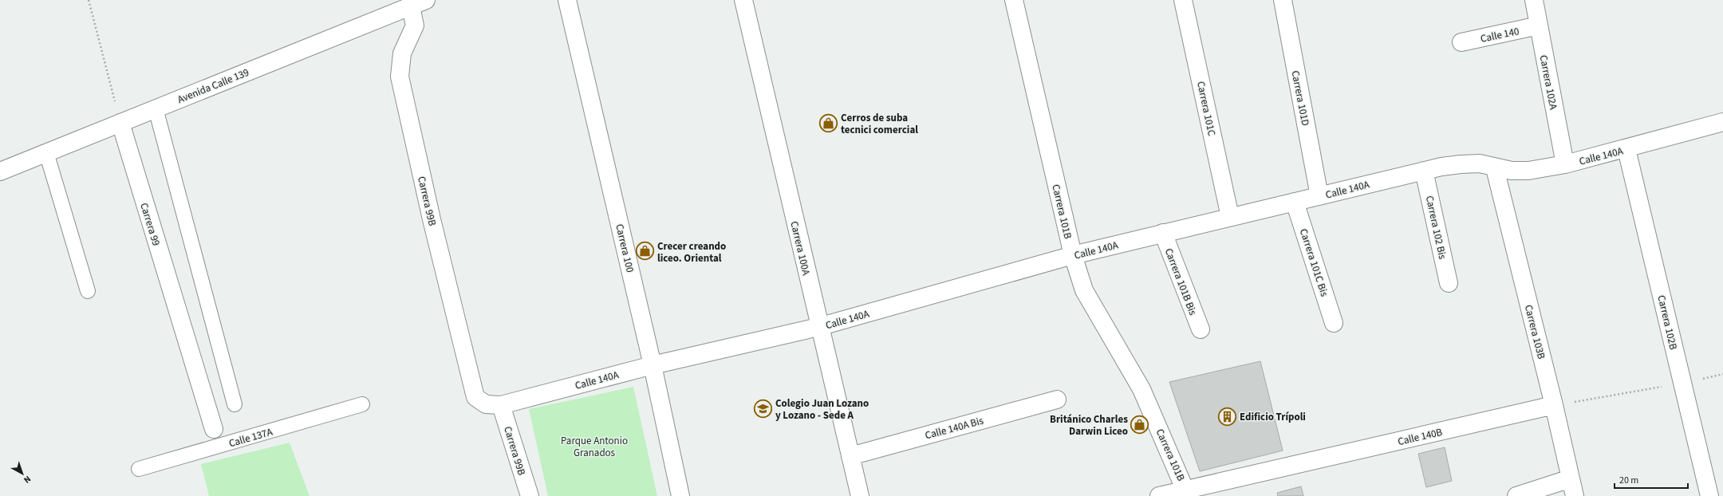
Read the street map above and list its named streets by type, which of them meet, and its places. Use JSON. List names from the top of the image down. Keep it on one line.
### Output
{"streets":{"street":["Calle 140","Carrera 102A","Avenida Calle 139","Carrera 101D","Carrera 101C","Calle 140A","Carrera 99B","Carrera 101B","Carrera 99","Carrera 102 Bis","Carrera 100","Carrera 100A","Carrera 101C Bis","Carrera 101B Bis","Carrera 102B","Carrera 103B","Calle 140A Bis","Calle 140B"],"lane":["Calle 137A"]},"crossings":[["Calle 140","Carrera 102A"],["Carrera 102A","Calle 140A"],["Avenida Calle 139","Carrera 99B"],["Avenida Calle 139","Carrera 99"],["Carrera 101D","Calle 140A"],["Carrera 101C","Calle 140A"],["Calle 140A","Carrera 99B"],["Calle 140A","Carrera 101B"],["Calle 140A","Carrera 102 Bis"],["Calle 140A","Carrera 100"],["Calle 140A","Carrera 100A"],["Calle 140A","Carrera 101C Bis"],["Calle 140A","Carrera 101B Bis"],["Calle 140A","Carrera 102B"],["Calle 140A","Carrera 103B"],["Carrera 101B","Calle 140B"],["Carrera 99","Calle 137A"],["Carrera 100A","Calle 140A Bis"],["Carrera 103B","Calle 140B"]],"parks":["Parque Antonio Granados"],"places":{"shop":["Cerros de suba tecnici comercial","Crecer creando liceo. Oriental","Británico Charles Darwin Liceo"],"school or university":["Colegio Juan Lozano y Lozano - Sede A"],"building":["Edificio Trípoli"]},"scale_bar":"20 m","north":"bottom right"}
